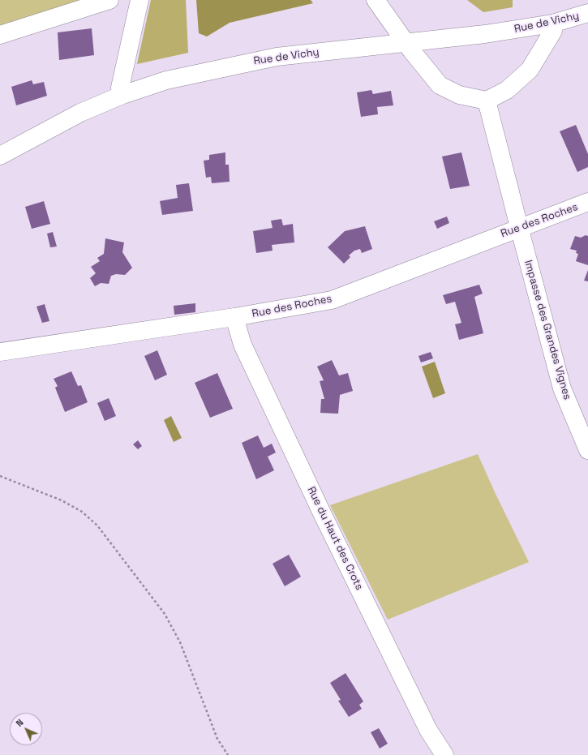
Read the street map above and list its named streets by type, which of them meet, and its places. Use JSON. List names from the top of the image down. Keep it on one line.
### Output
{"streets":{"street":["Rue de Vichy","Rue des Roches","Impasse des Grandes Vignes","Rue du Haut des Crots"]},"crossings":[["Rue des Roches","Impasse des Grandes Vignes"],["Rue des Roches","Rue du Haut des Crots"]],"north":"top left"}
